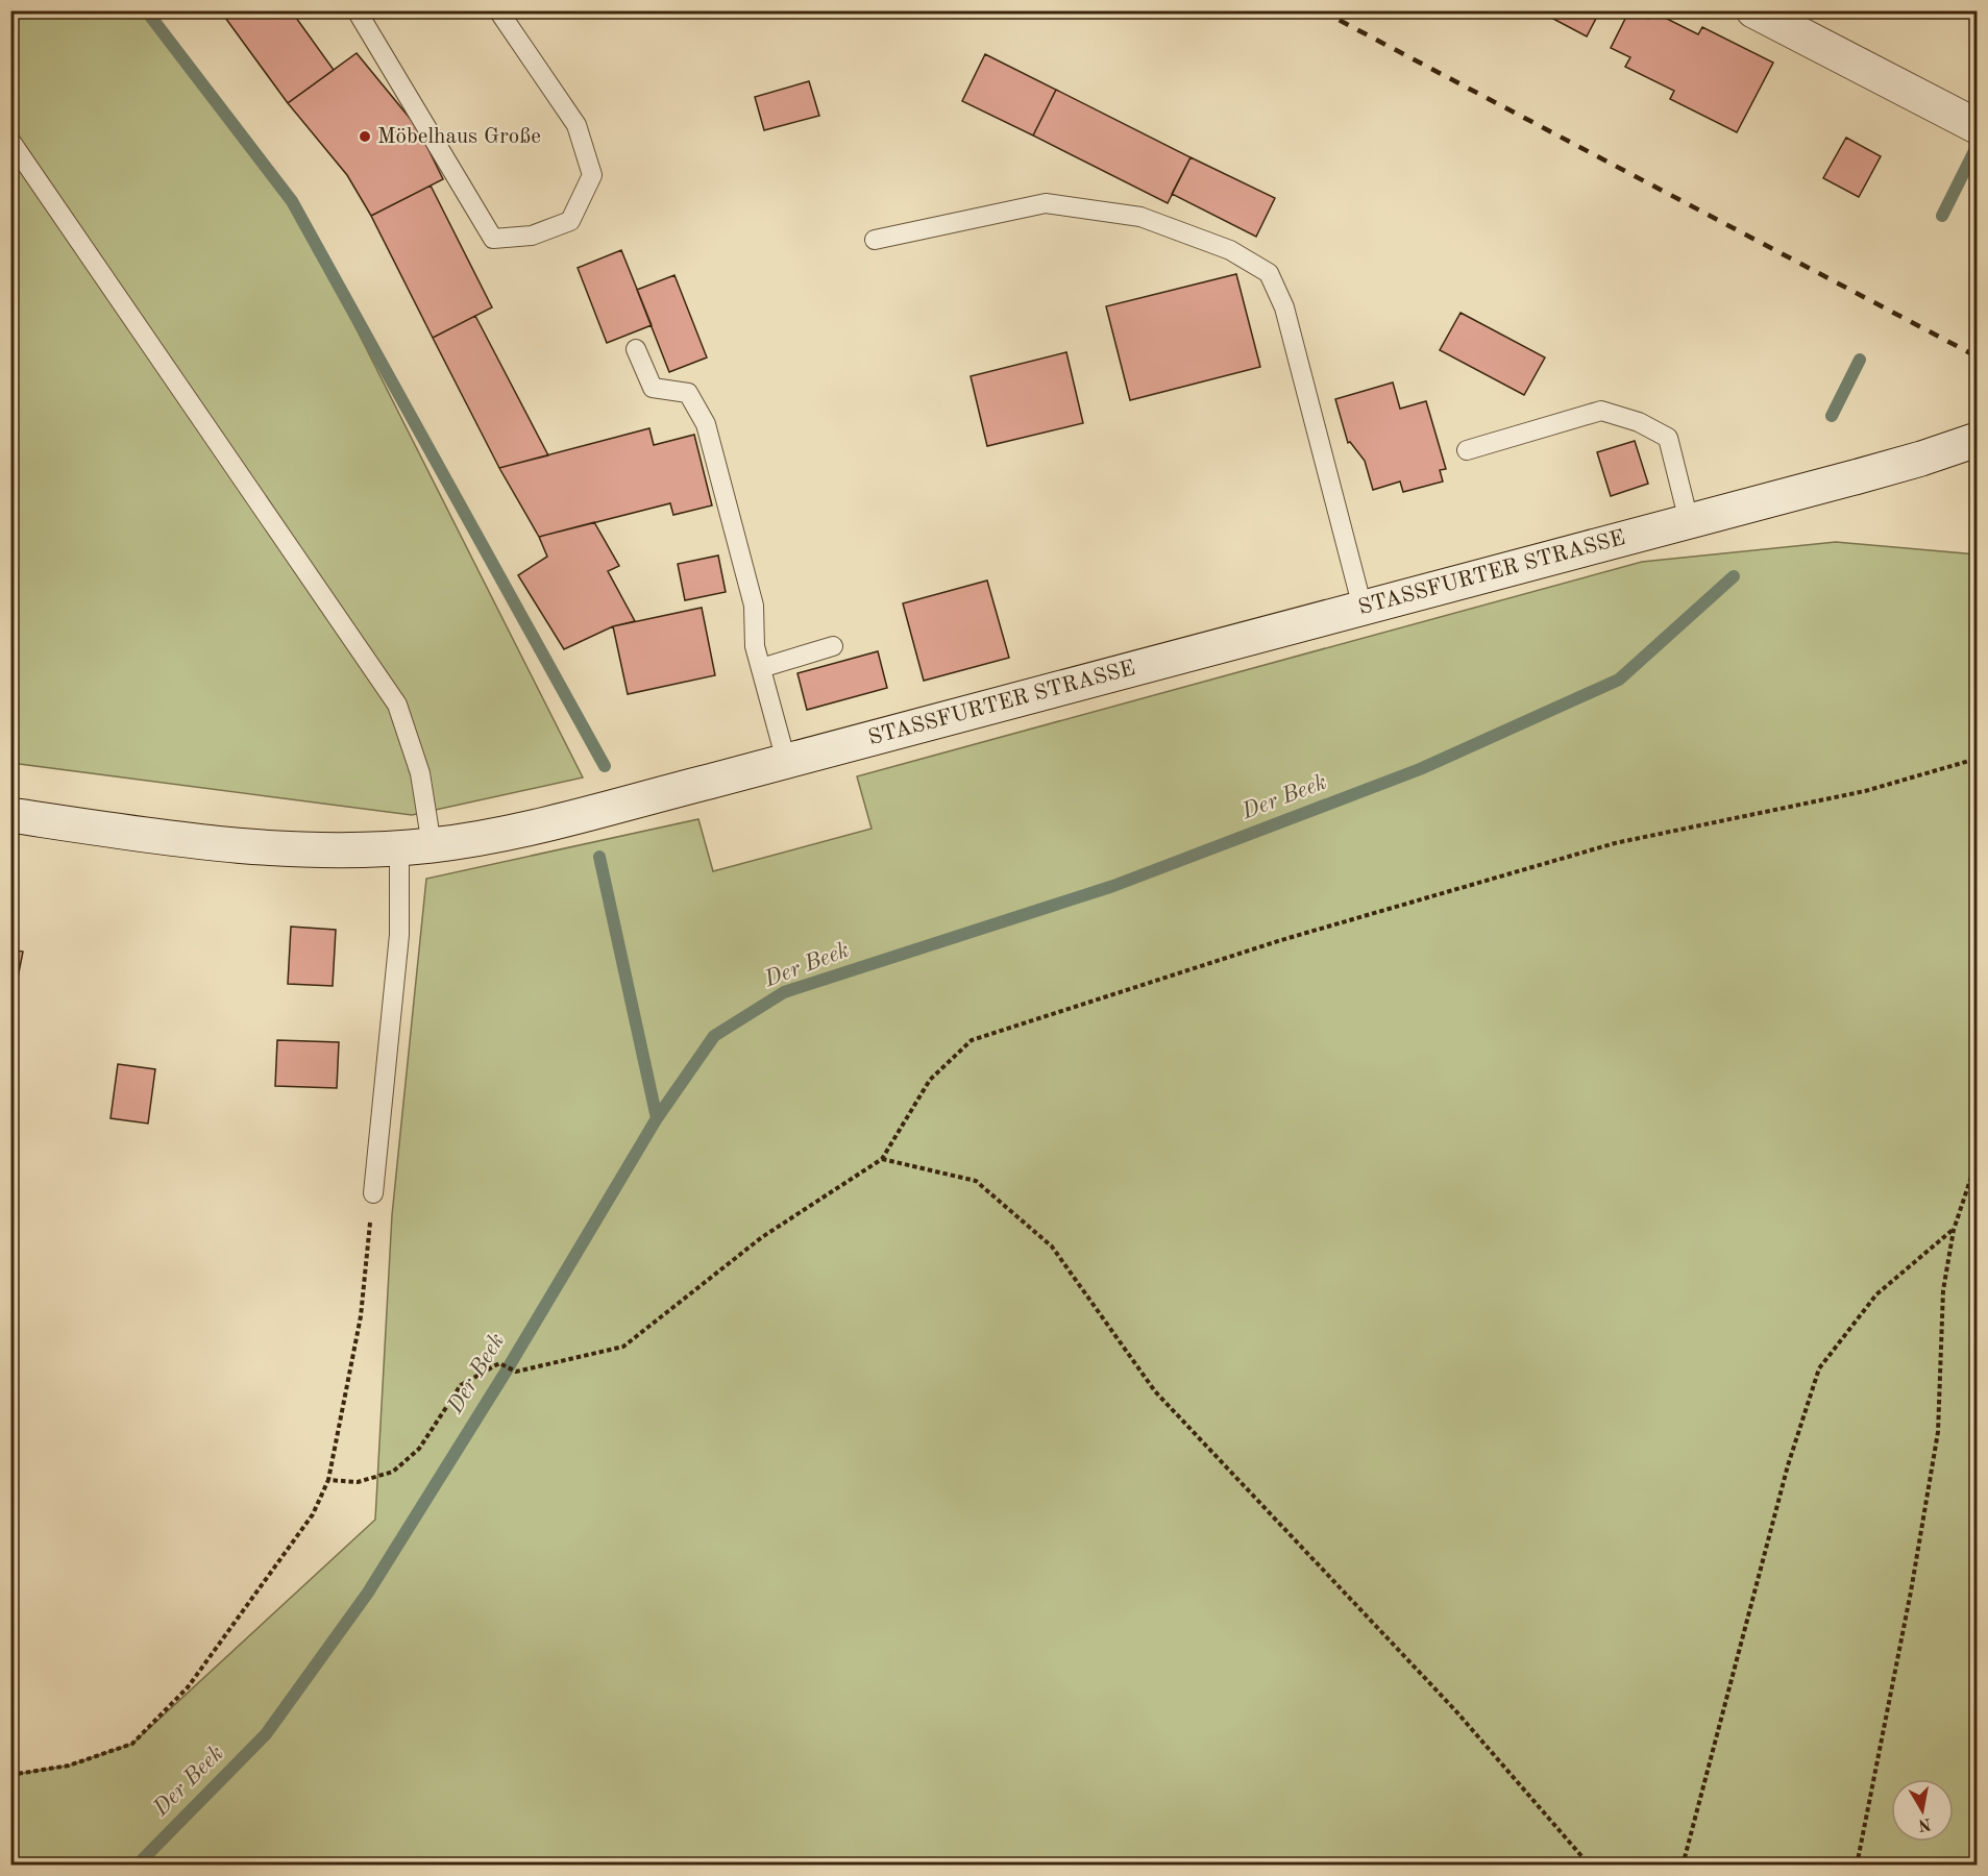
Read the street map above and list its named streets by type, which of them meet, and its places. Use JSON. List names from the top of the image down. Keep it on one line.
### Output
{"streets":{"main road":["STASSFURTER STRASSE"]},"water":["Der Beek"],"places":["Möbelhaus Große"],"north":"bottom"}
